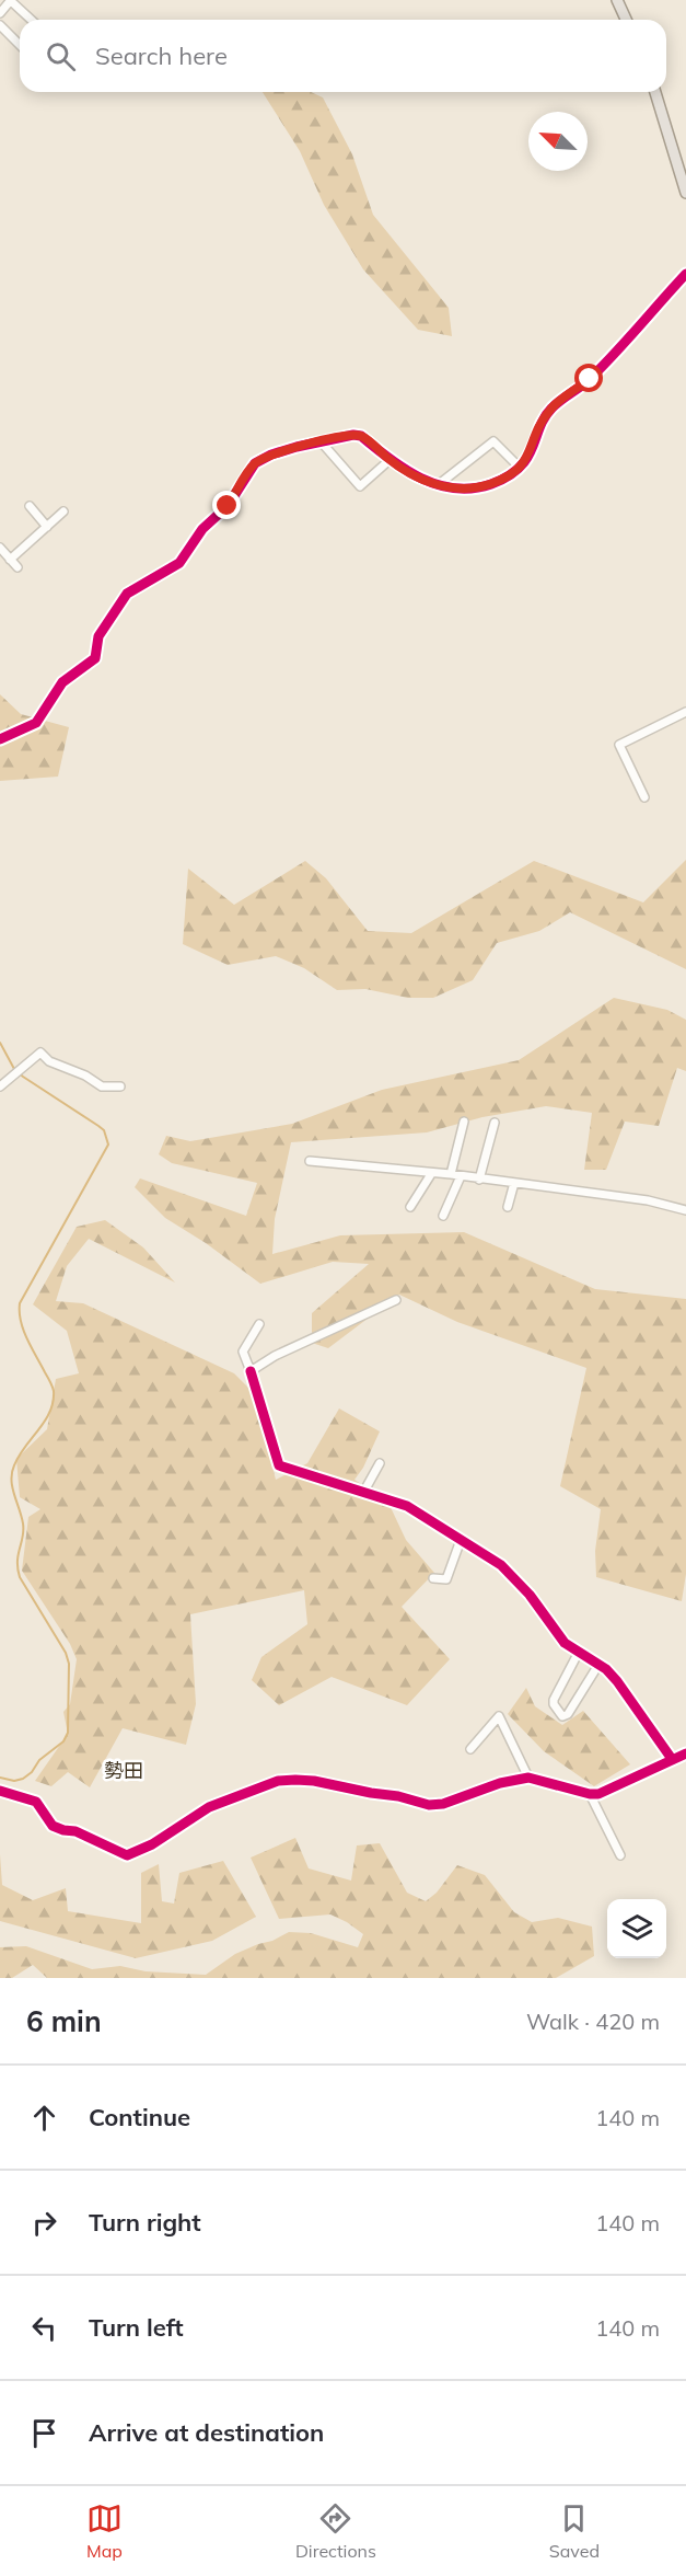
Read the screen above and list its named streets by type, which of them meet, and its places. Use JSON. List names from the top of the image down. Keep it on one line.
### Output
{"districts":["勢田"],"north":"top left","page":{"search":"Search here","heading":["6 min","Walk · 420 m"],"list":[["Continue","140 m"],["Turn right","140 m"],["Turn left","140 m"],"Arrive at destination"],"nav":["Map","Directions","Saved"]}}
